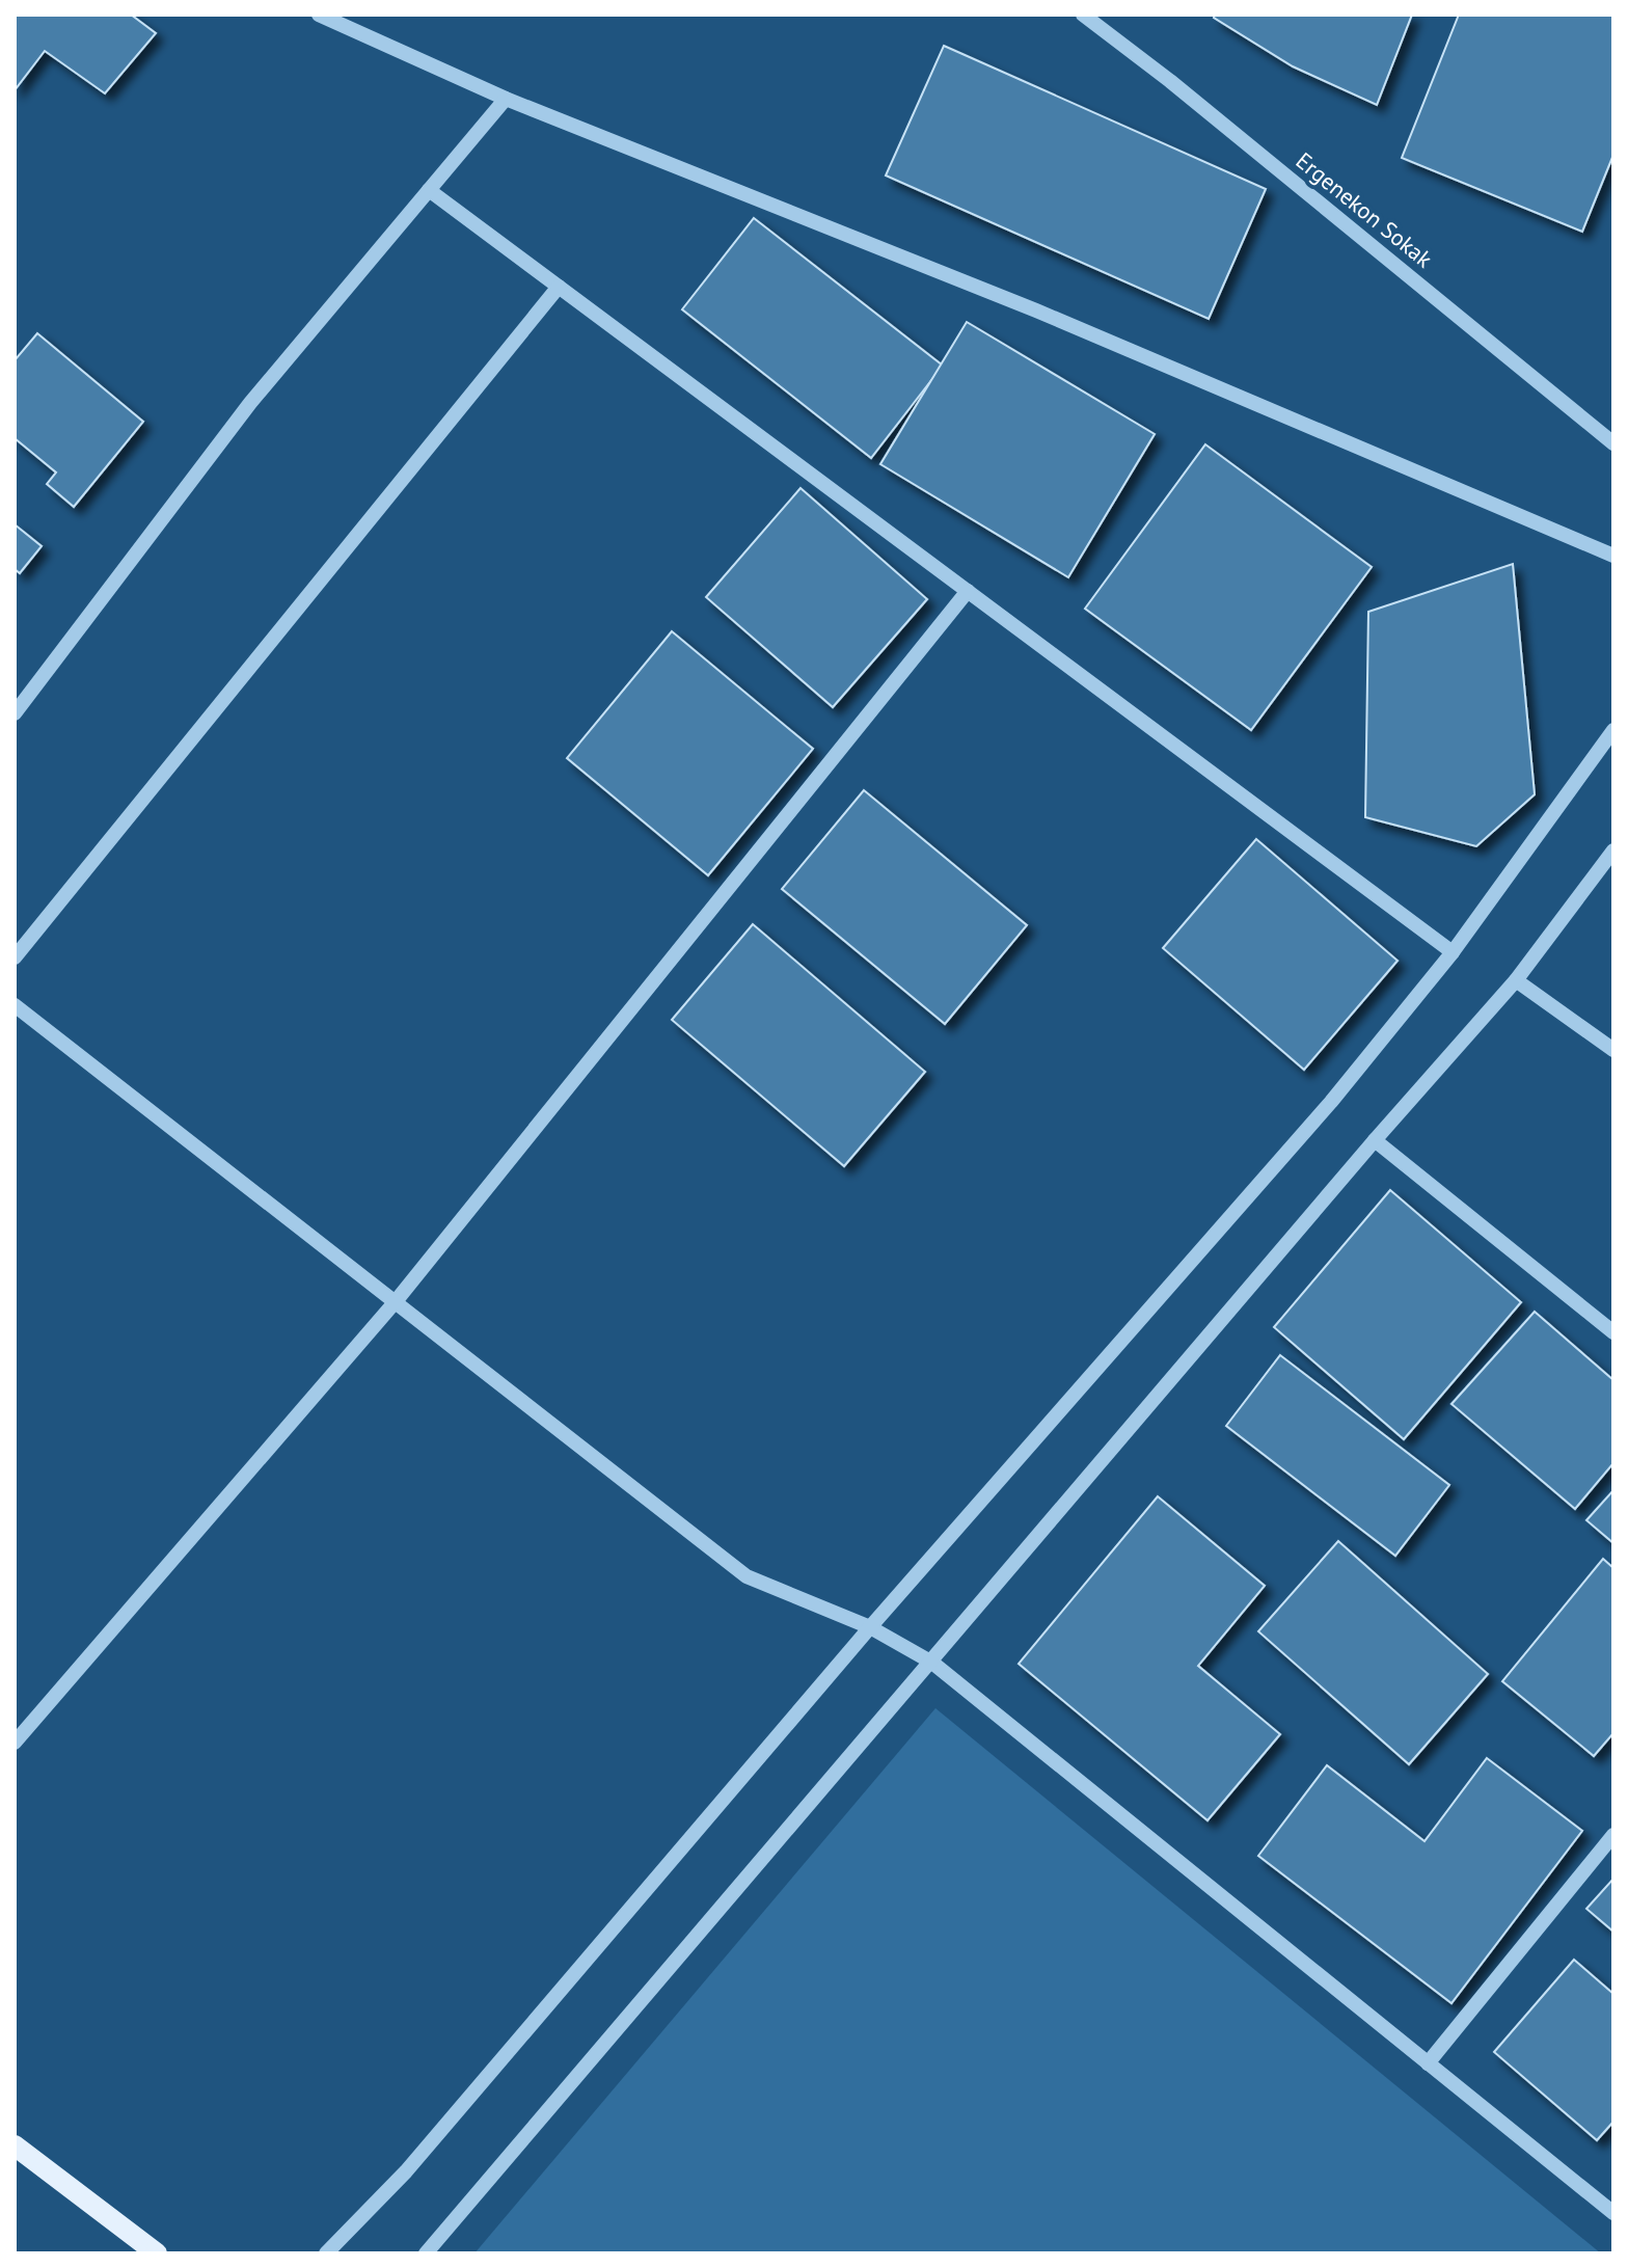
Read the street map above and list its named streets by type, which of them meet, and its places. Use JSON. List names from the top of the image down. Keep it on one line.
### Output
{"streets":{"street":["Ergenekon Sokak"]}}
